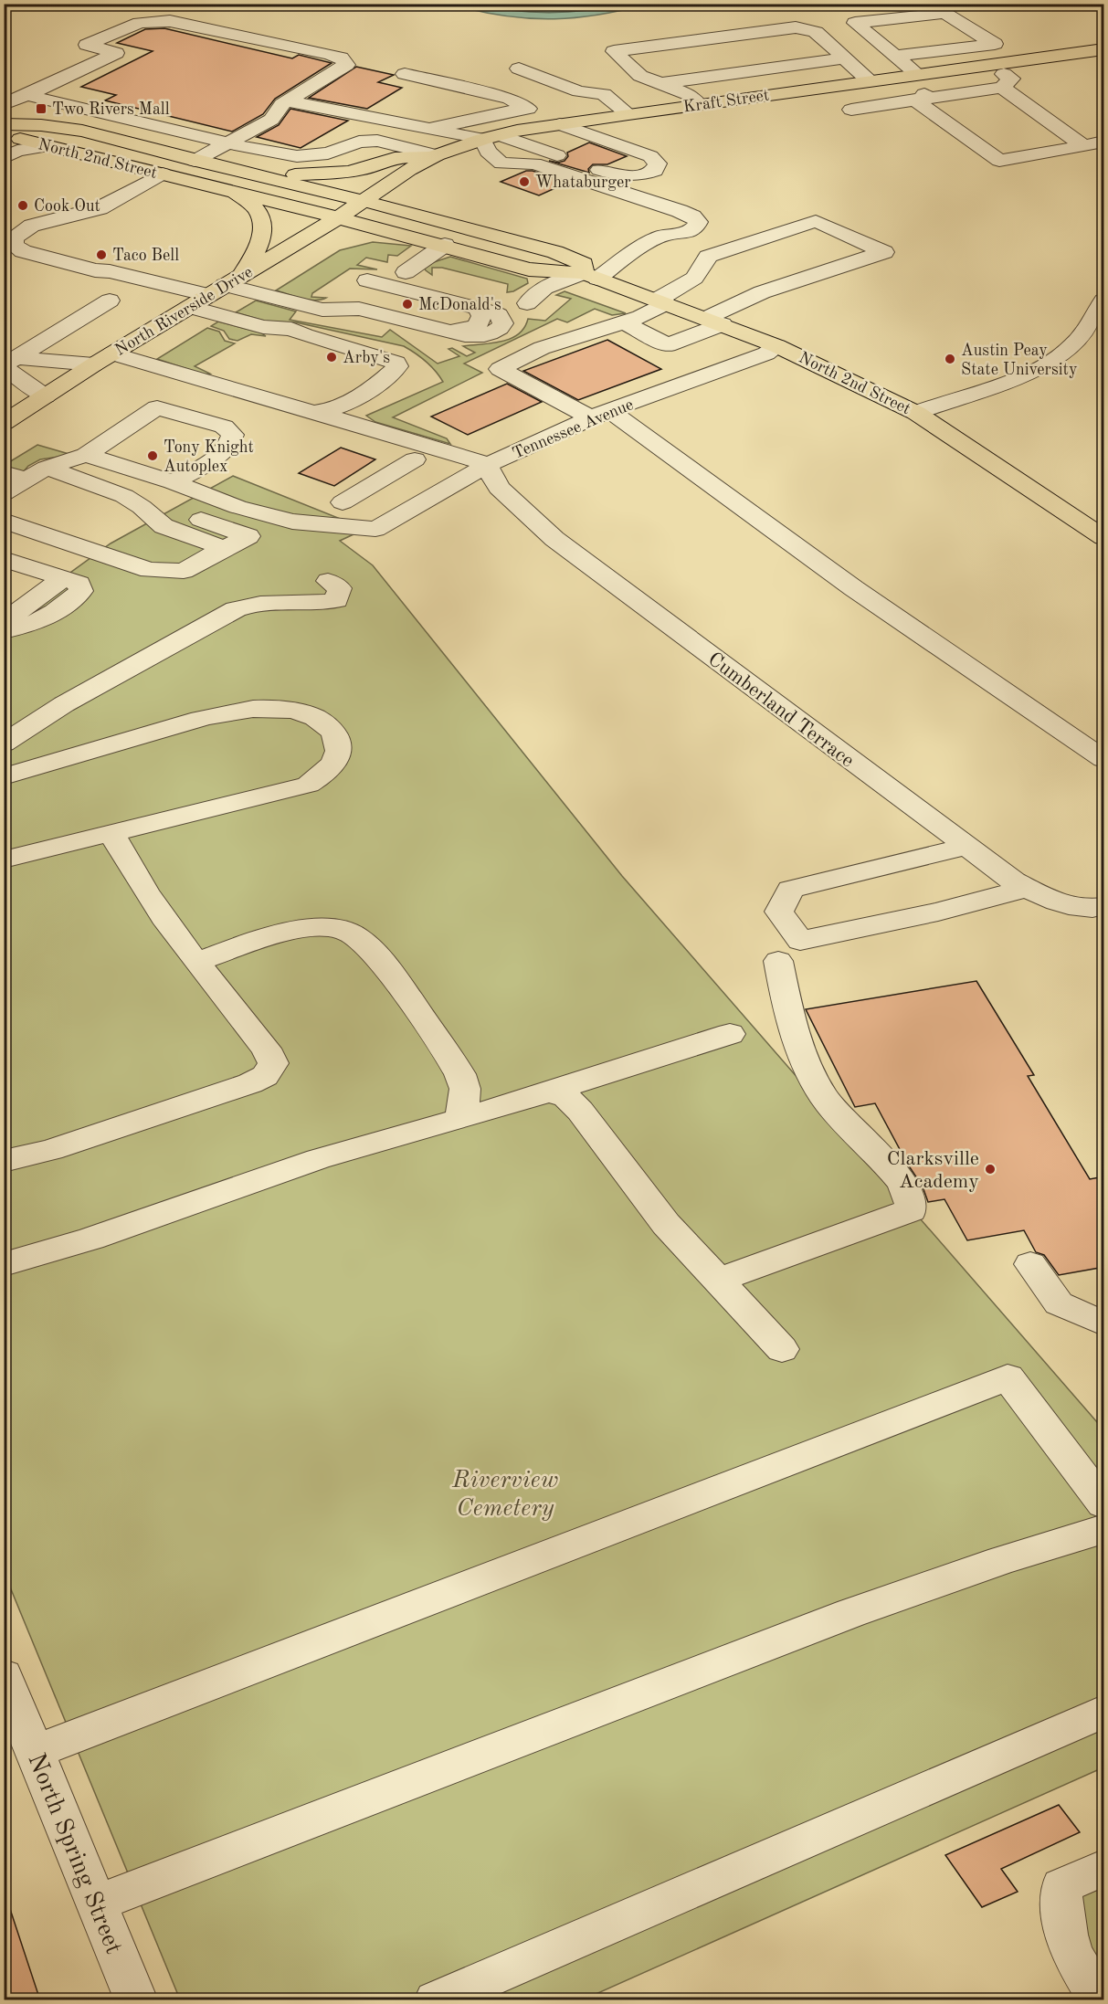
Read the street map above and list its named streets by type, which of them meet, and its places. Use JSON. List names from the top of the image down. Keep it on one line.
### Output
{"streets":{"main road":["Kraft Street","North 2nd Street","North Riverside Drive"],"street":["Tennessee Avenue","Cumberland Terrace","North Spring Street"]},"crossings":[["Kraft Street","North 2nd Street"],["Kraft Street","North Riverside Drive"],["North 2nd Street","North Riverside Drive"],["North 2nd Street","Tennessee Avenue"],["Tennessee Avenue","Cumberland Terrace"]],"parks":["Riverview Cemetery"],"places":{"transit":["Two Rivers Mall"],"other":["Whataburger","Cook Out","Taco Bell","McDonald's","Arby's","Austin Peay State University","Tony Knight Autoplex","Clarksville Academy"]}}
